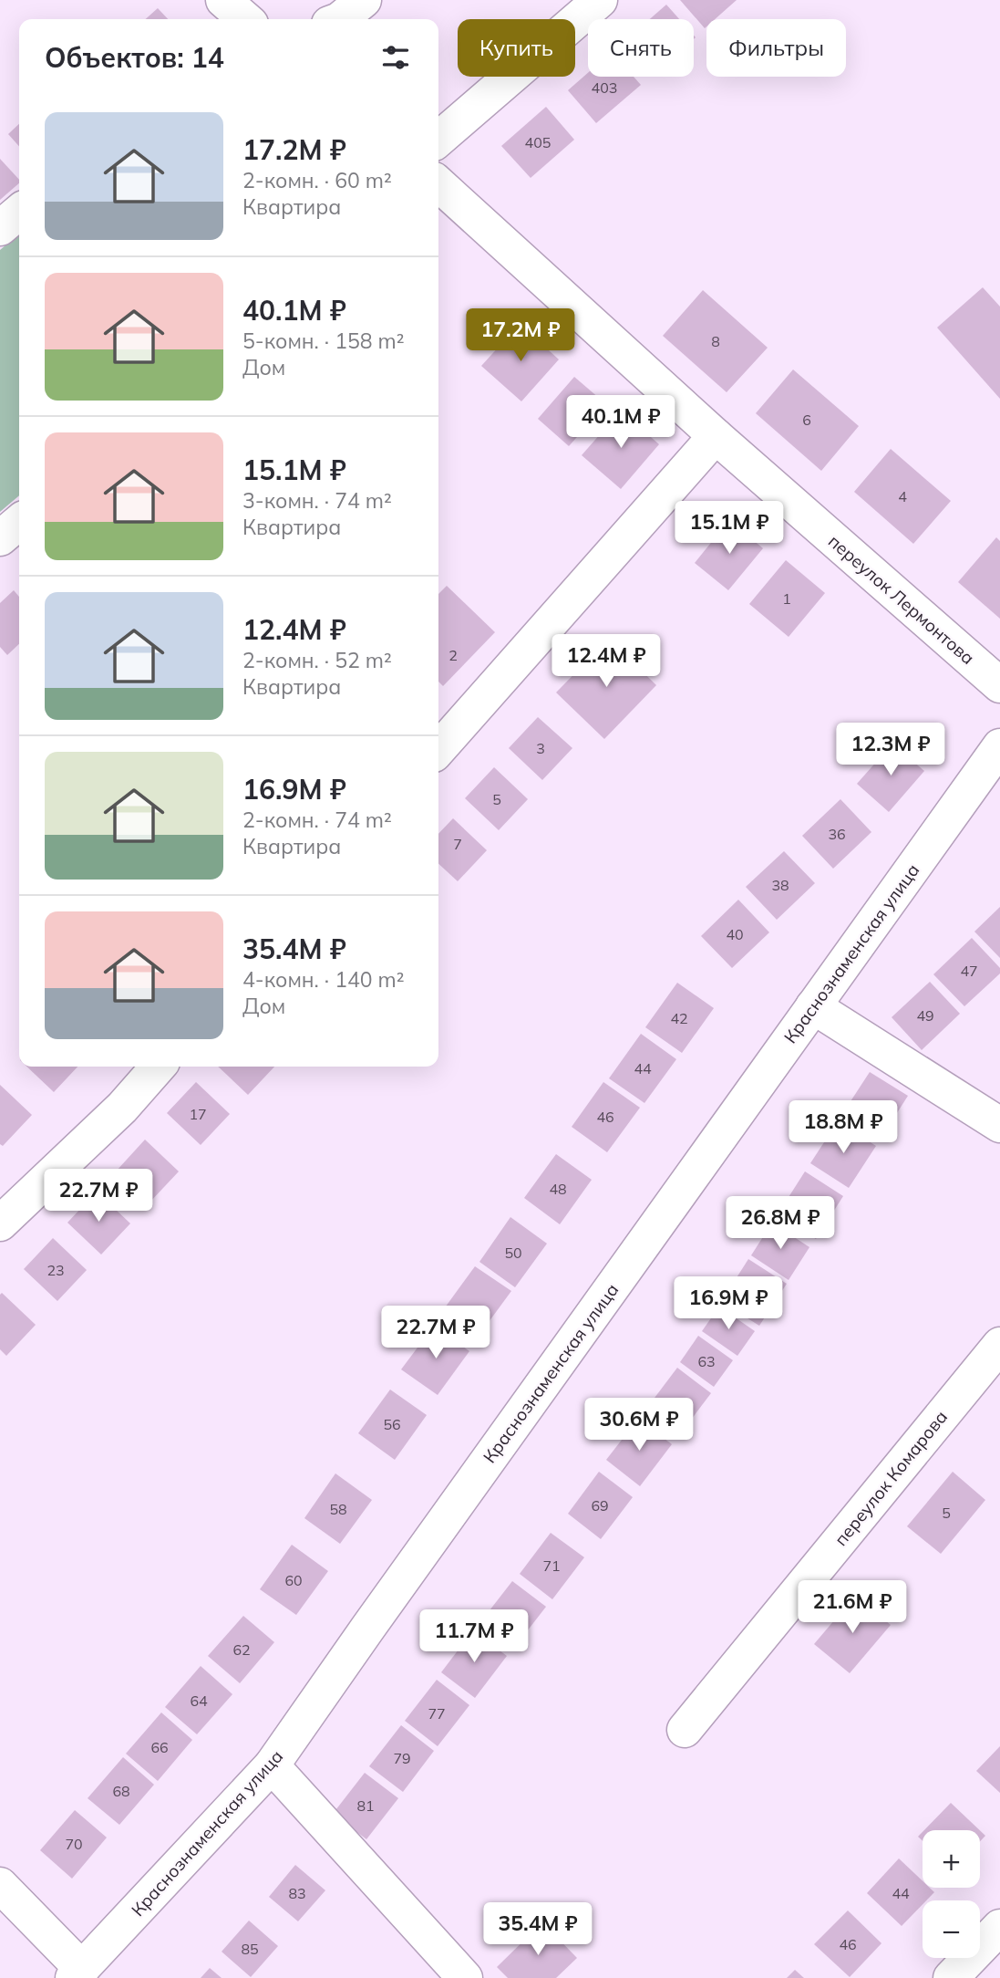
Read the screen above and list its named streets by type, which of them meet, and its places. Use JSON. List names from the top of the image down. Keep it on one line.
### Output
{"streets":{"street":["переулок Лермонтова","Краснознаменская улица","переулок Комарова"]},"house_numbers":["403","405","8","6","4","1","2","3","5","36","7","38","40","47","49","42","44","17","46","48","50","23","63","56","69","58","5","71","60","62","64","77","66","79","68","81","70","83","44","46","85"],"page":{"chip":["Купить","Снять","Фильтры"],"heading":"Объектов: 14","list":[{"name":"17.2M ₽","note":"2-комн. · 60 m² · Квартира"},{"name":"40.1M ₽","note":"5-комн. · 158 m² · Дом"},{"name":"15.1M ₽","note":"3-комн. · 74 m² · Квартира"},{"name":"12.4M ₽","note":"2-комн. · 52 m² · Квартира"},{"name":"16.9M ₽","note":"2-комн. · 74 m² · Квартира"},{"name":"35.4M ₽","note":"4-комн. · 140 m² · Дом"}],"price":["17.2M ₽","40.1M ₽","15.1M ₽","12.4M ₽","12.3M ₽","18.8M ₽","22.7M ₽","26.8M ₽","16.9M ₽","22.7M ₽","30.6M ₽","21.6M ₽","11.7M ₽","35.4M ₽"],"map_buttons":["+","−"]}}
